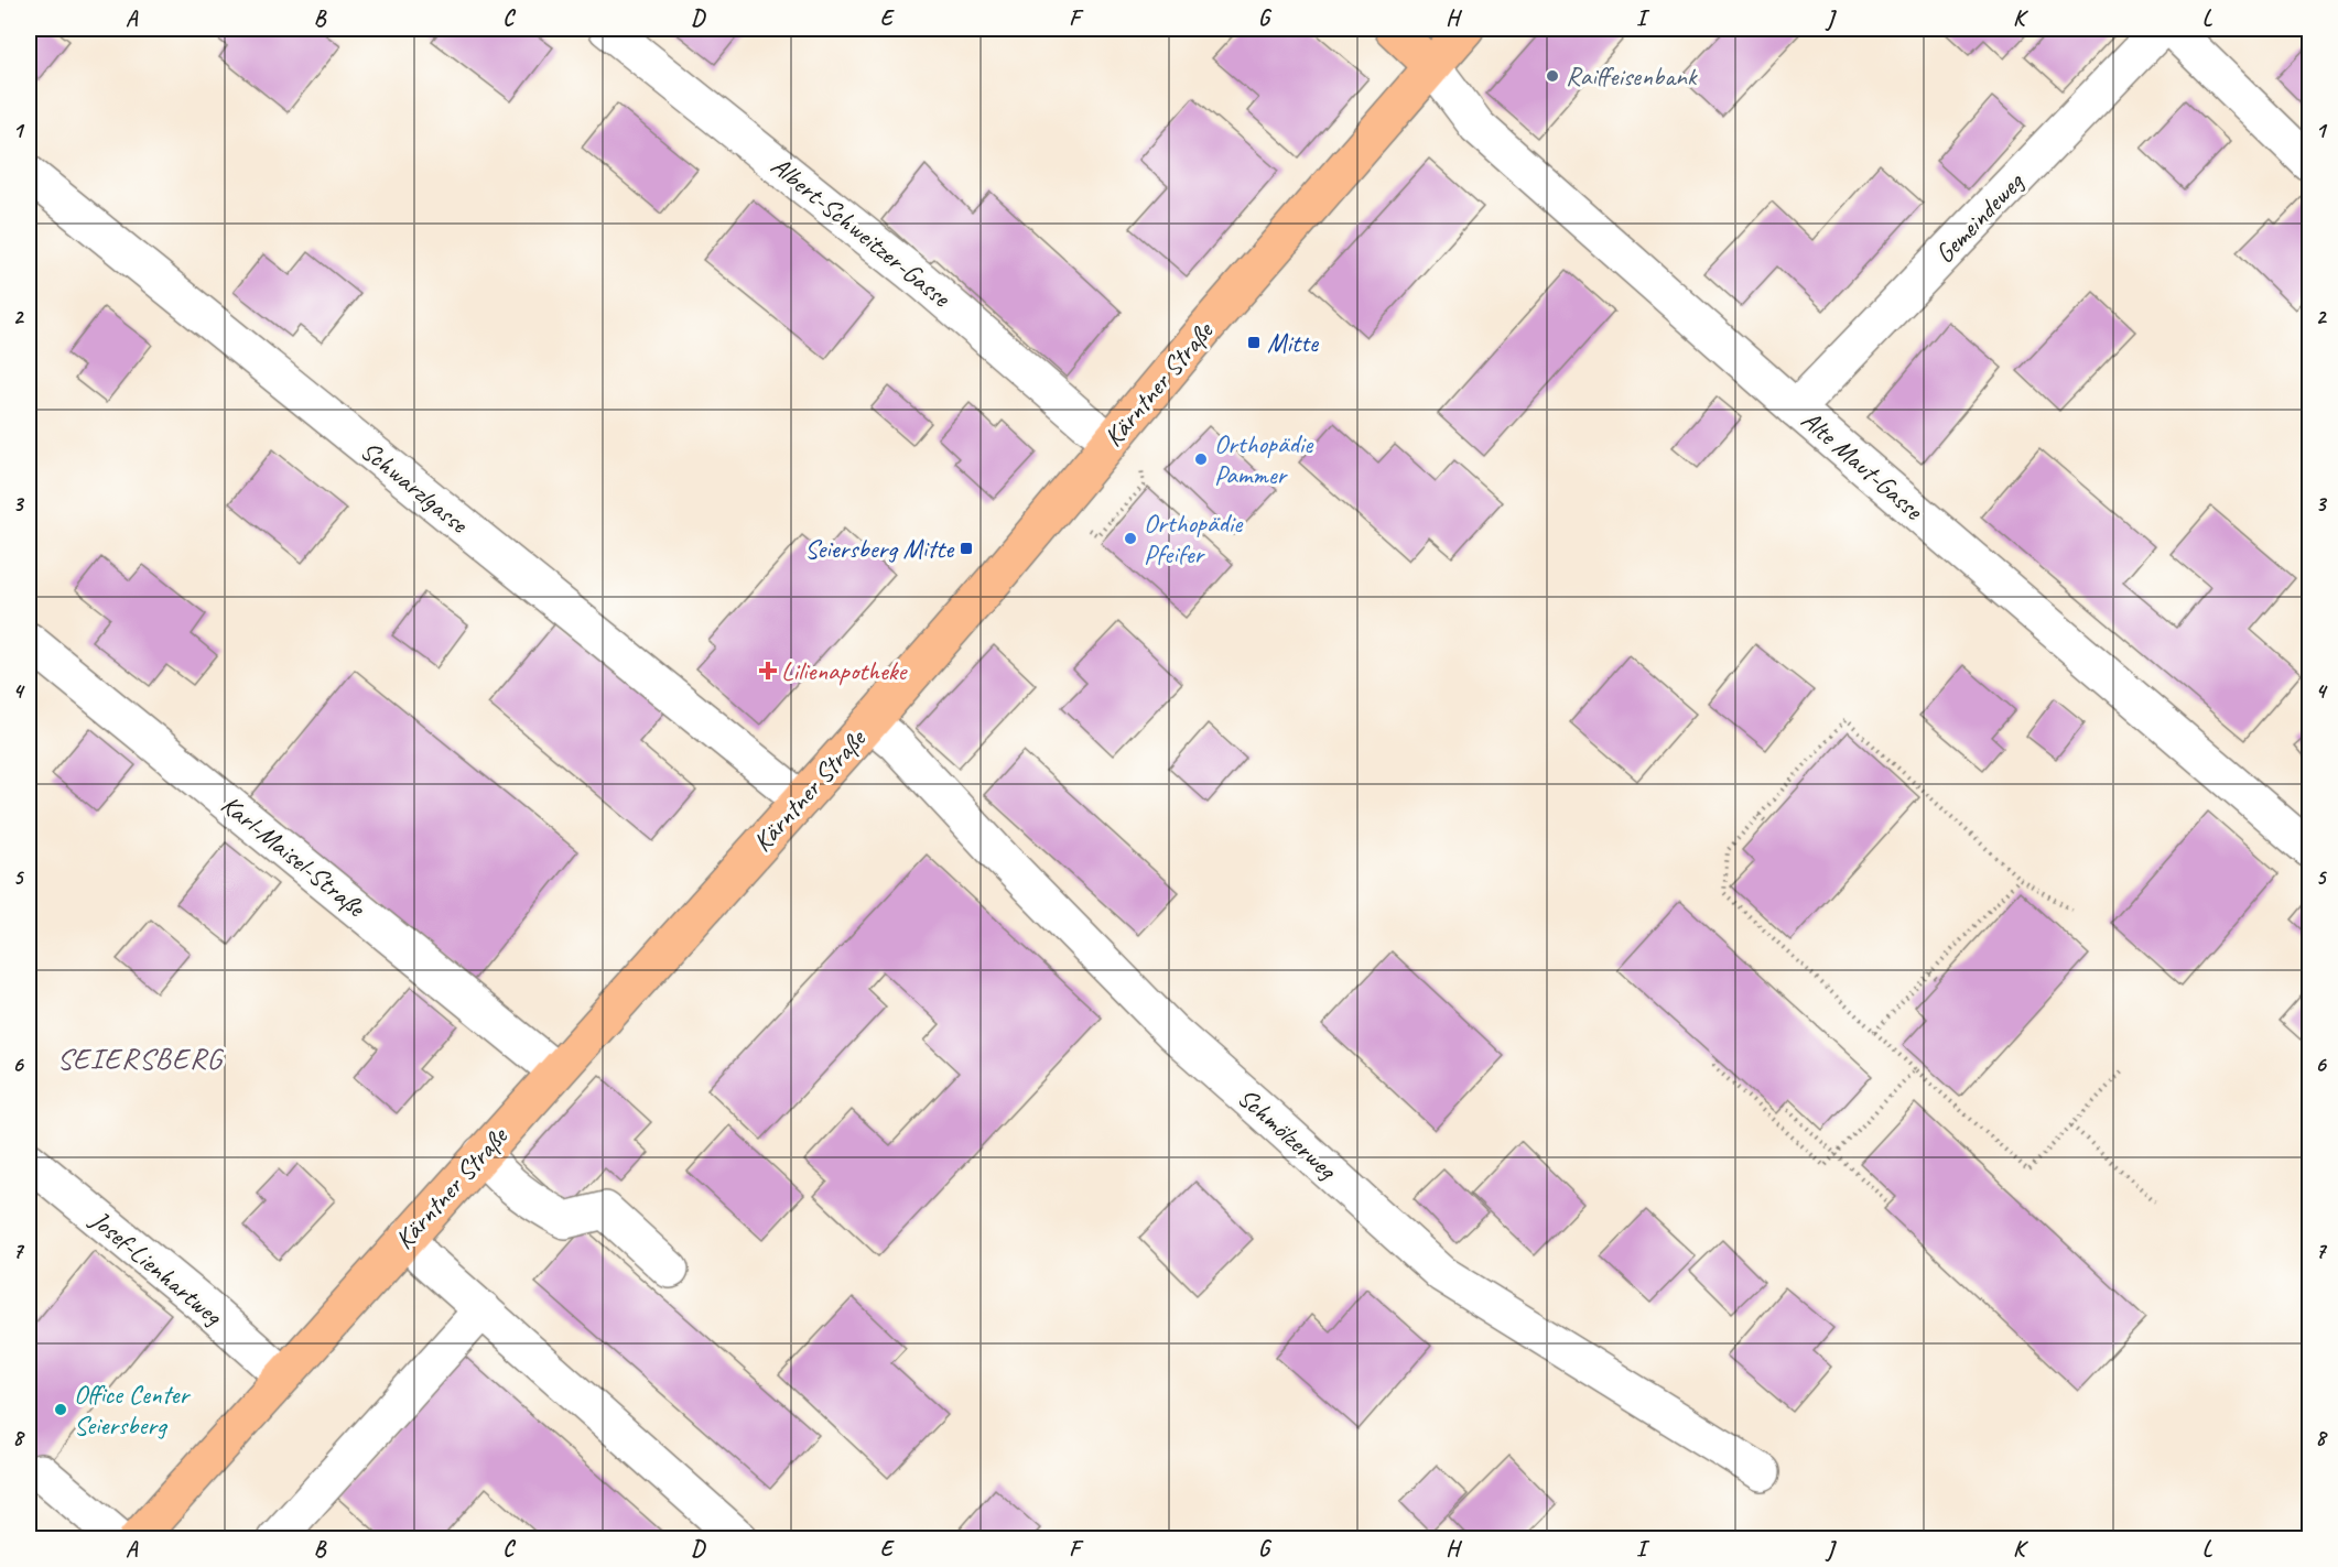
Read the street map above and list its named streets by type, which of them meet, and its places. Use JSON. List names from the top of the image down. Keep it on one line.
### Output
{"streets":{"main road":["Kärntner Straße"],"street":["Gemeindeweg","Albert-Schweitzer-Gasse","Alte Maut-Gasse","Schwarzlgasse","Karl-Maisel-Straße","Schmölzerweg","Josef-Lienhartweg"]},"crossings":[["Gemeindeweg","Alte Maut-Gasse"],["Albert-Schweitzer-Gasse","Kärntner Straße"],["Kärntner Straße","Alte Maut-Gasse"],["Kärntner Straße","Schwarzlgasse"],["Kärntner Straße","Karl-Maisel-Straße"],["Kärntner Straße","Schmölzerweg"],["Kärntner Straße","Josef-Lienhartweg"]],"districts":["SEIERSBERG"],"places":{"other":["Raiffeisenbank","Orthopädie Pammer","Orthopädie Pfeifer","Office Center Seiersberg"],"transit":["Mitte","Seiersberg Mitte"],"health":["Lilienapotheke"]},"grid":{"columns":["A","B","C","D","E","F","G","H","I","J","K","L"],"rows":["1","2","3","4","5","6","7","8"]}}
